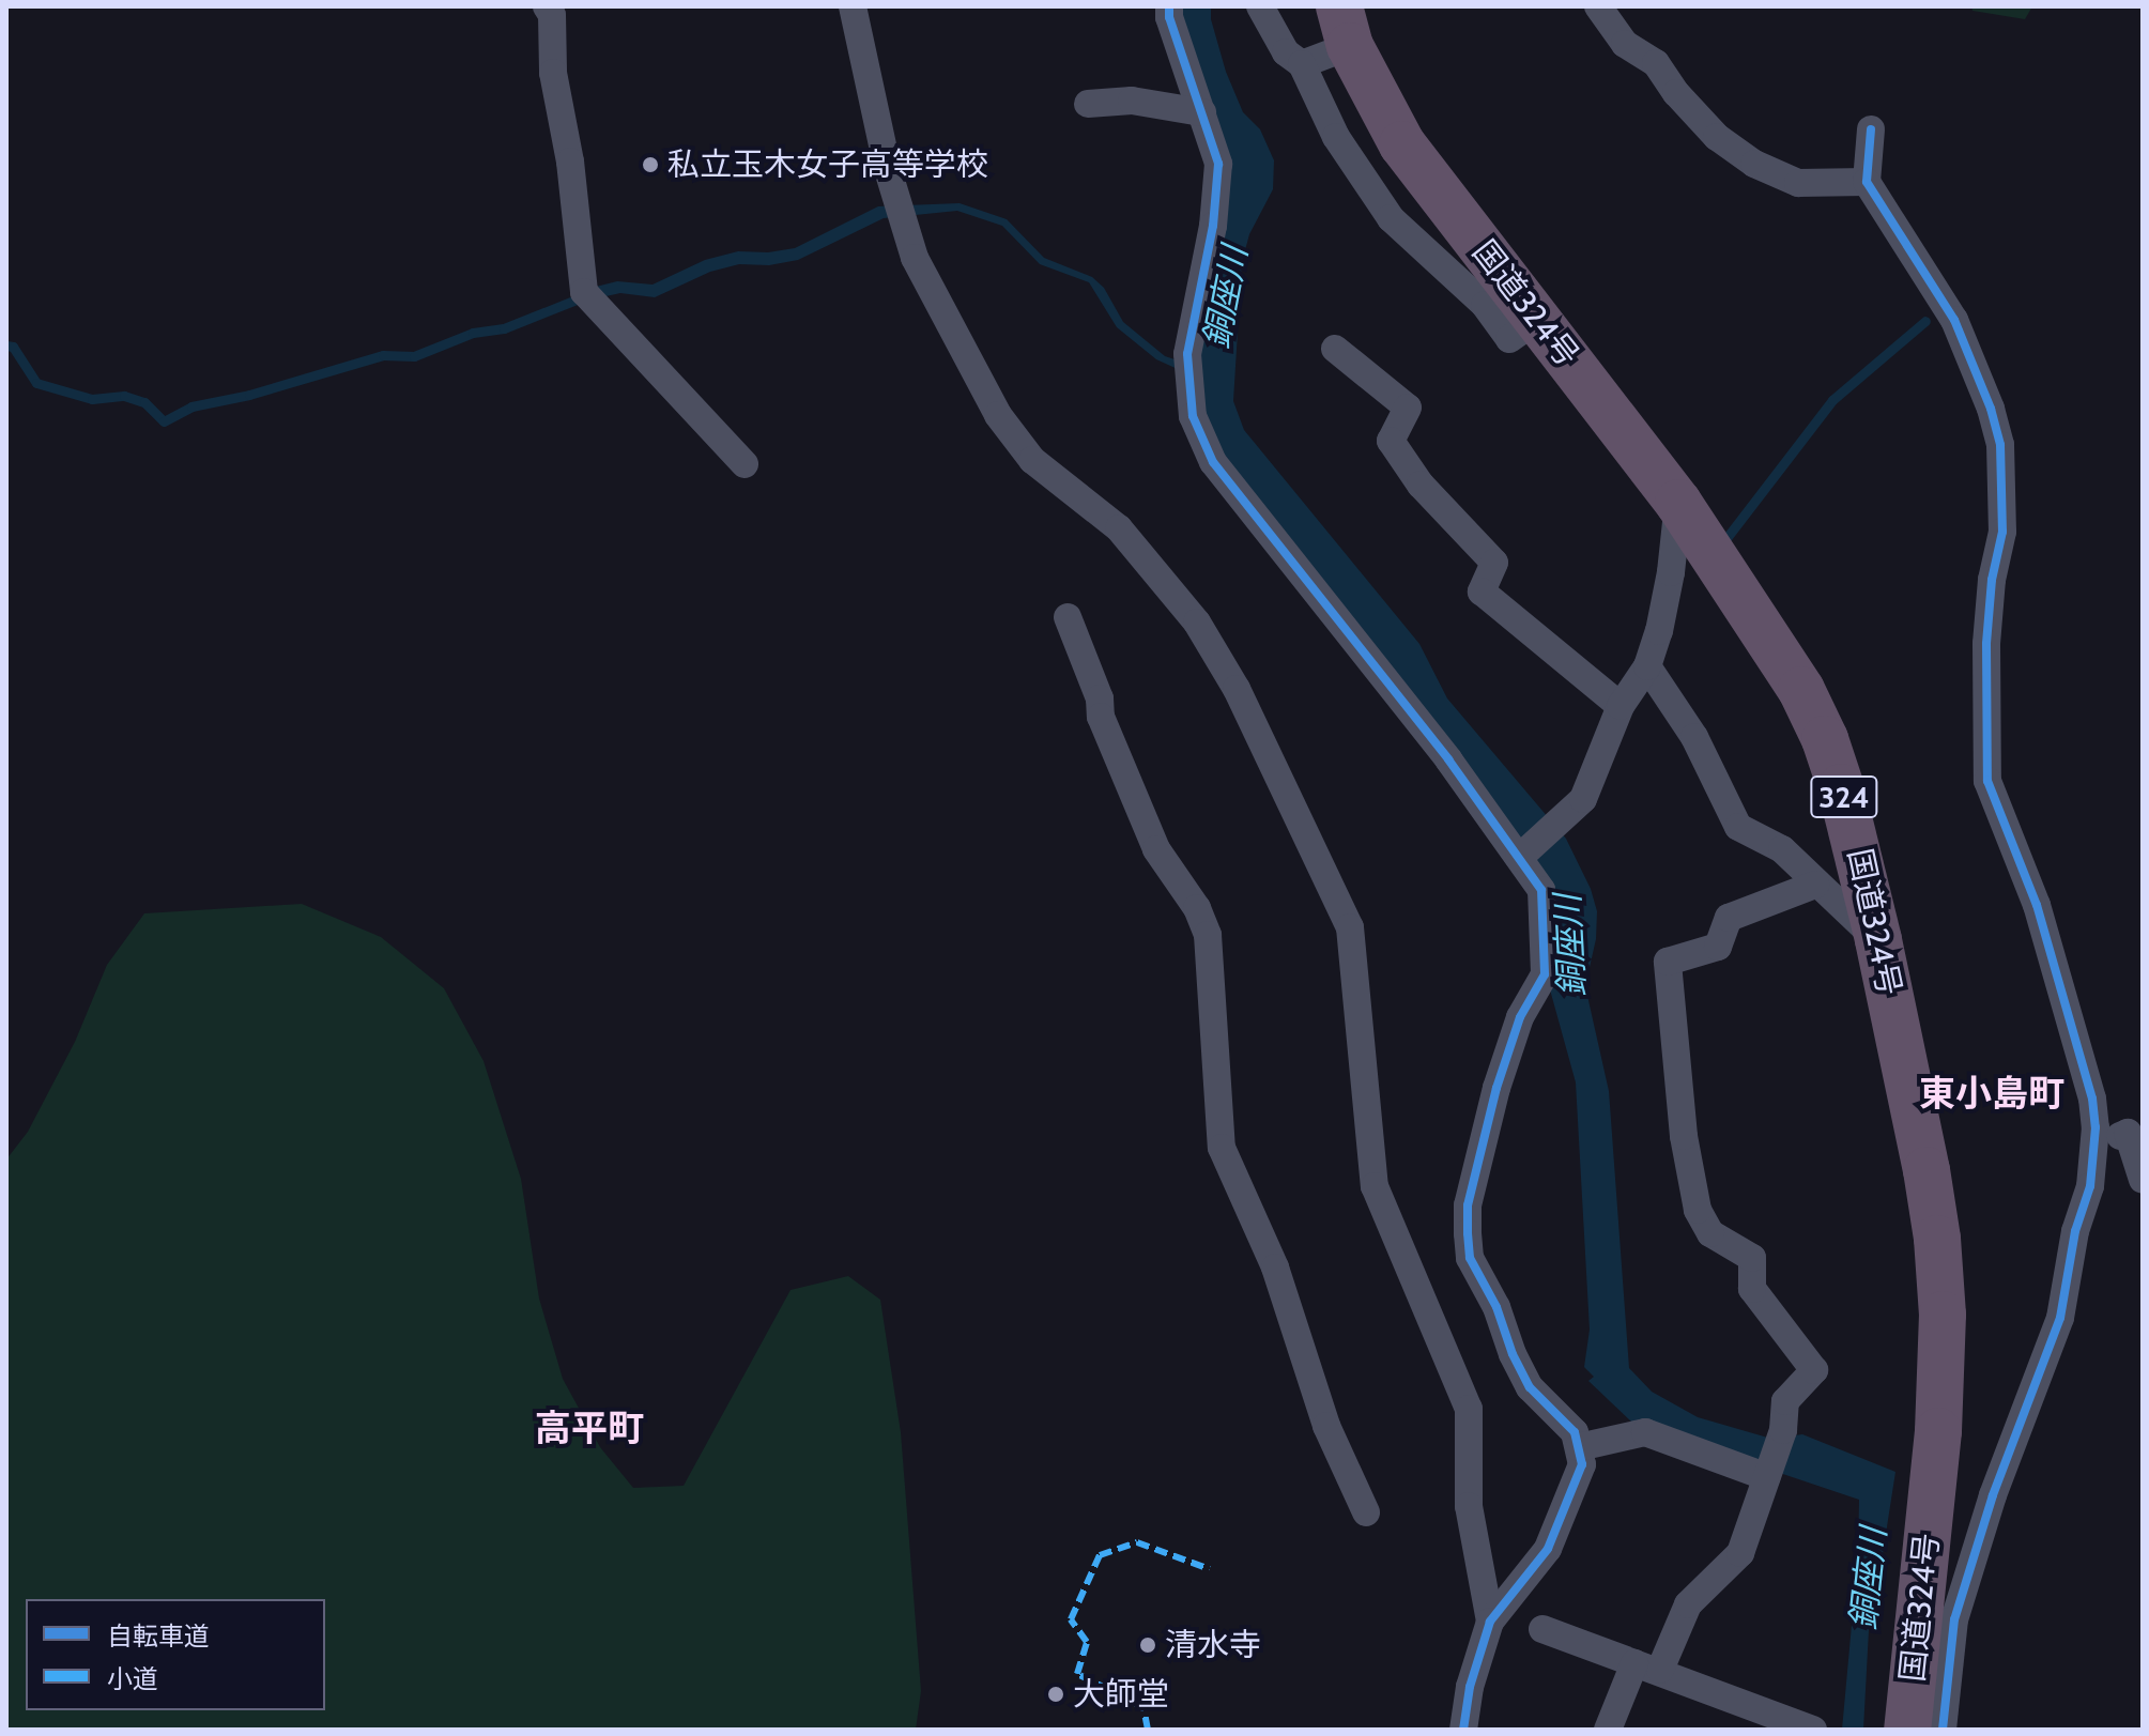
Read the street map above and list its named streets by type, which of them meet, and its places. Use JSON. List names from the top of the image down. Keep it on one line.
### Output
{"streets":{"highway":["国道324号","324"]},"districts":["東小島町","高平町"],"water":["銅座川"],"places":["私立玉木女子高等学校","清水寺","大師堂"],"legend":["自転車道","小道"]}
